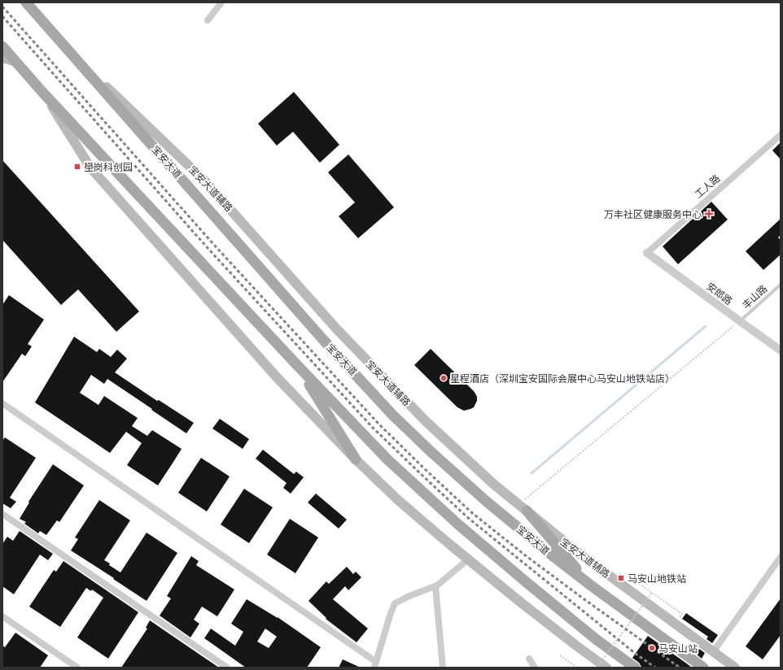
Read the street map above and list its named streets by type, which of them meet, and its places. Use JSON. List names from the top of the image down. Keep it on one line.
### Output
{"streets":{"main road":["宝安大道","宝安大道辅路"],"street":["工人路","安郎路"],"lane":["丰山路"]},"crossings":[["宝安大道","宝安大道辅路"],["工人路","安郎路"],["安郎路","丰山路"]],"places":{"transit":["壆岗科创园","马安山地铁站"],"health":["万丰社区健康服务中心"],"other":["星程酒店（深圳宝安国际会展中心马安山地铁站店）","马安山站"]}}
